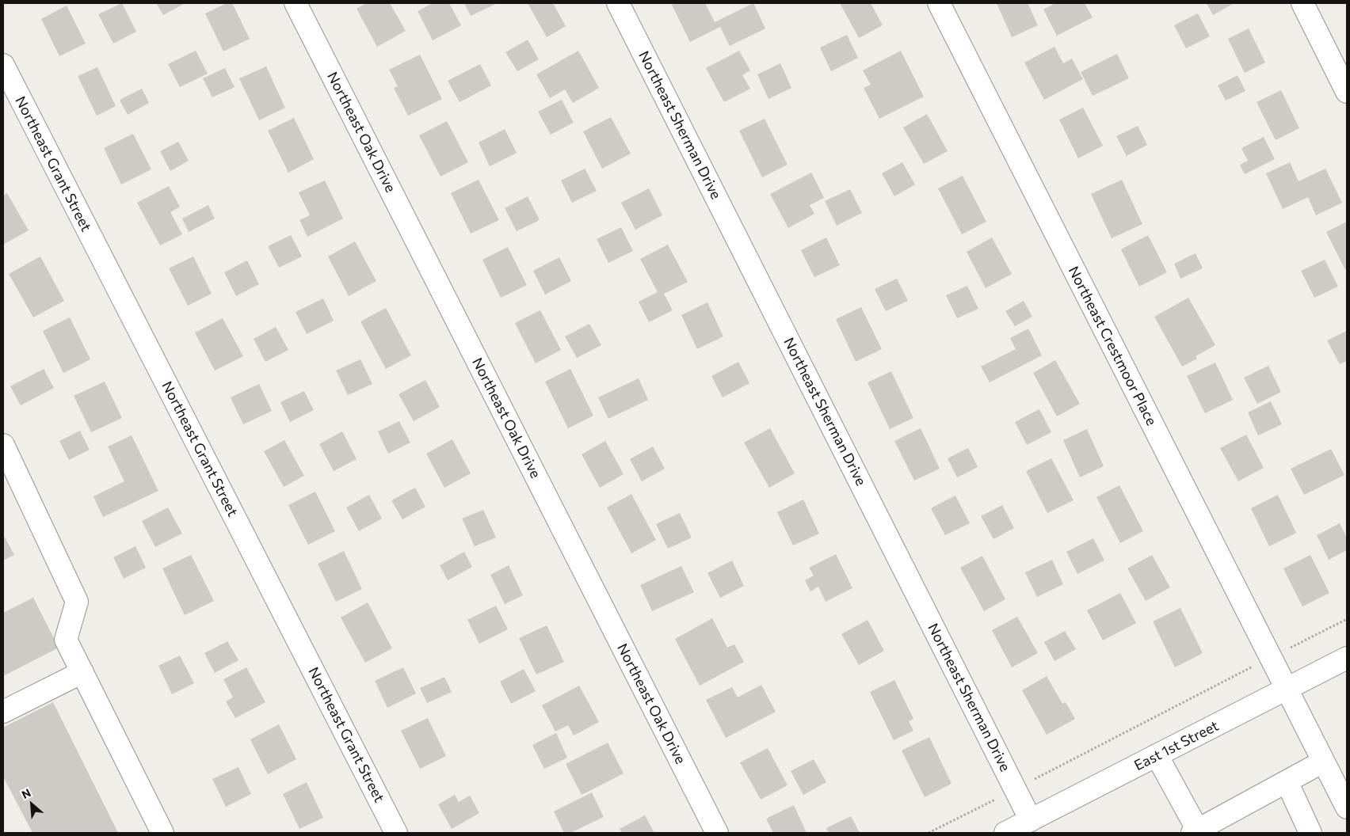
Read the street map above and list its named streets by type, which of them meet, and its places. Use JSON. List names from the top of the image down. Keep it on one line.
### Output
{"streets":{"street":["Northeast Sherman Drive","Northeast Oak Drive","Northeast Grant Street","Northeast Crestmoor Place","East 1st Street"]},"crossings":[["Northeast Sherman Drive","East 1st Street"],["Northeast Crestmoor Place","East 1st Street"]],"north":"top left"}
